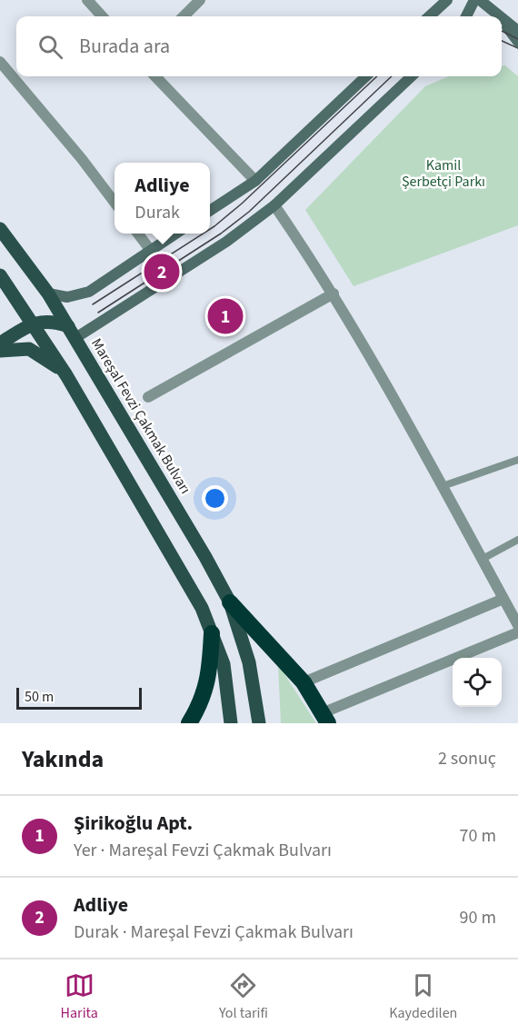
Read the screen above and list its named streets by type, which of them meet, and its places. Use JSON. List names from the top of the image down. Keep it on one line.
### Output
{"streets":{"main road":["Mareşal Fevzi Çakmak Bulvarı"]},"parks":["Kamil Şerbetçi Parkı"],"scale_bar":"50 m","page":{"search":"Burada ara","popup":["Adliye","Durak"],"pins":["2","1"],"scale":"50 m","heading":["Yakında","2 sonuç"],"list":[{"mark":"1","name":"Şirikoğlu Apt.","note":"Yer · Mareşal Fevzi Çakmak Bulvarı","value":"70 m"},{"mark":"2","name":"Adliye","note":"Durak · Mareşal Fevzi Çakmak Bulvarı","value":"90 m"}],"nav":["Harita","Yol tarifi","Kaydedilen"]}}
